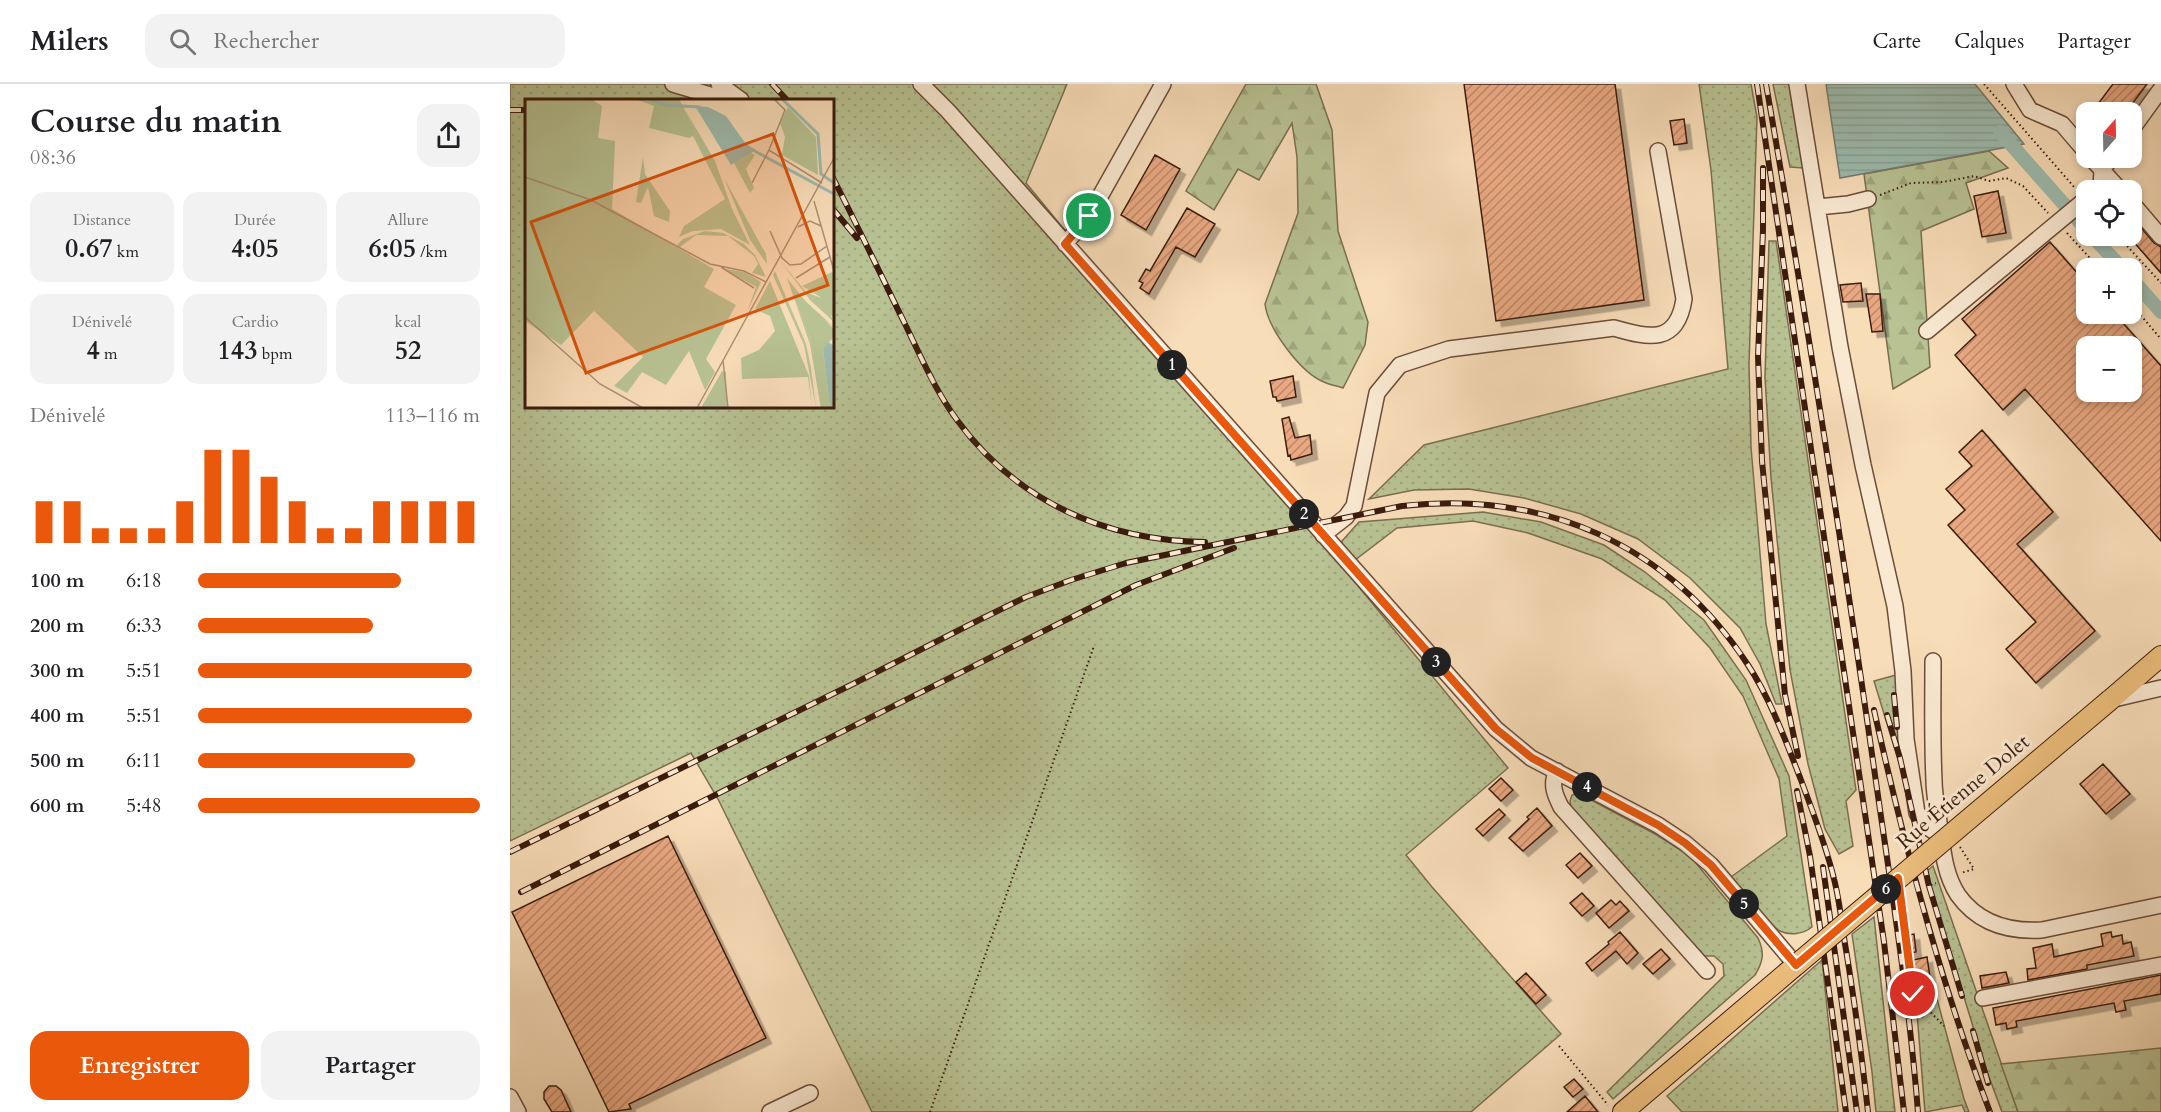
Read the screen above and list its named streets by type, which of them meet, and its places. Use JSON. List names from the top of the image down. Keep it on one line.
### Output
{"streets":{"main road":["Rue Étienne Dolet"]},"north":"top","page":{"header":"Milers","search":"Rechercher","nav":["Carte","Calques","Partager"],"heading":["Course du matin","08:36"],"map_buttons":["+","−"],"stats":[["Distance","0.67 km"],["Durée","4:05"],["Allure","6:05 /km"],["Dénivelé","4 m"],["Cardio","143 bpm"],["kcal","52"]],"pins":["1","2","3","4","6","5"],"chart":["Dénivelé","113–116 m"],"list":[{"name":"100 m","note":"6:18"},{"name":"200 m","note":"6:33"},{"name":"300 m","note":"5:51"},{"name":"400 m","note":"5:51"},{"name":"500 m","note":"6:11"},{"name":"600 m","note":"5:48"}],"buttons":["Enregistrer","Partager"]}}
